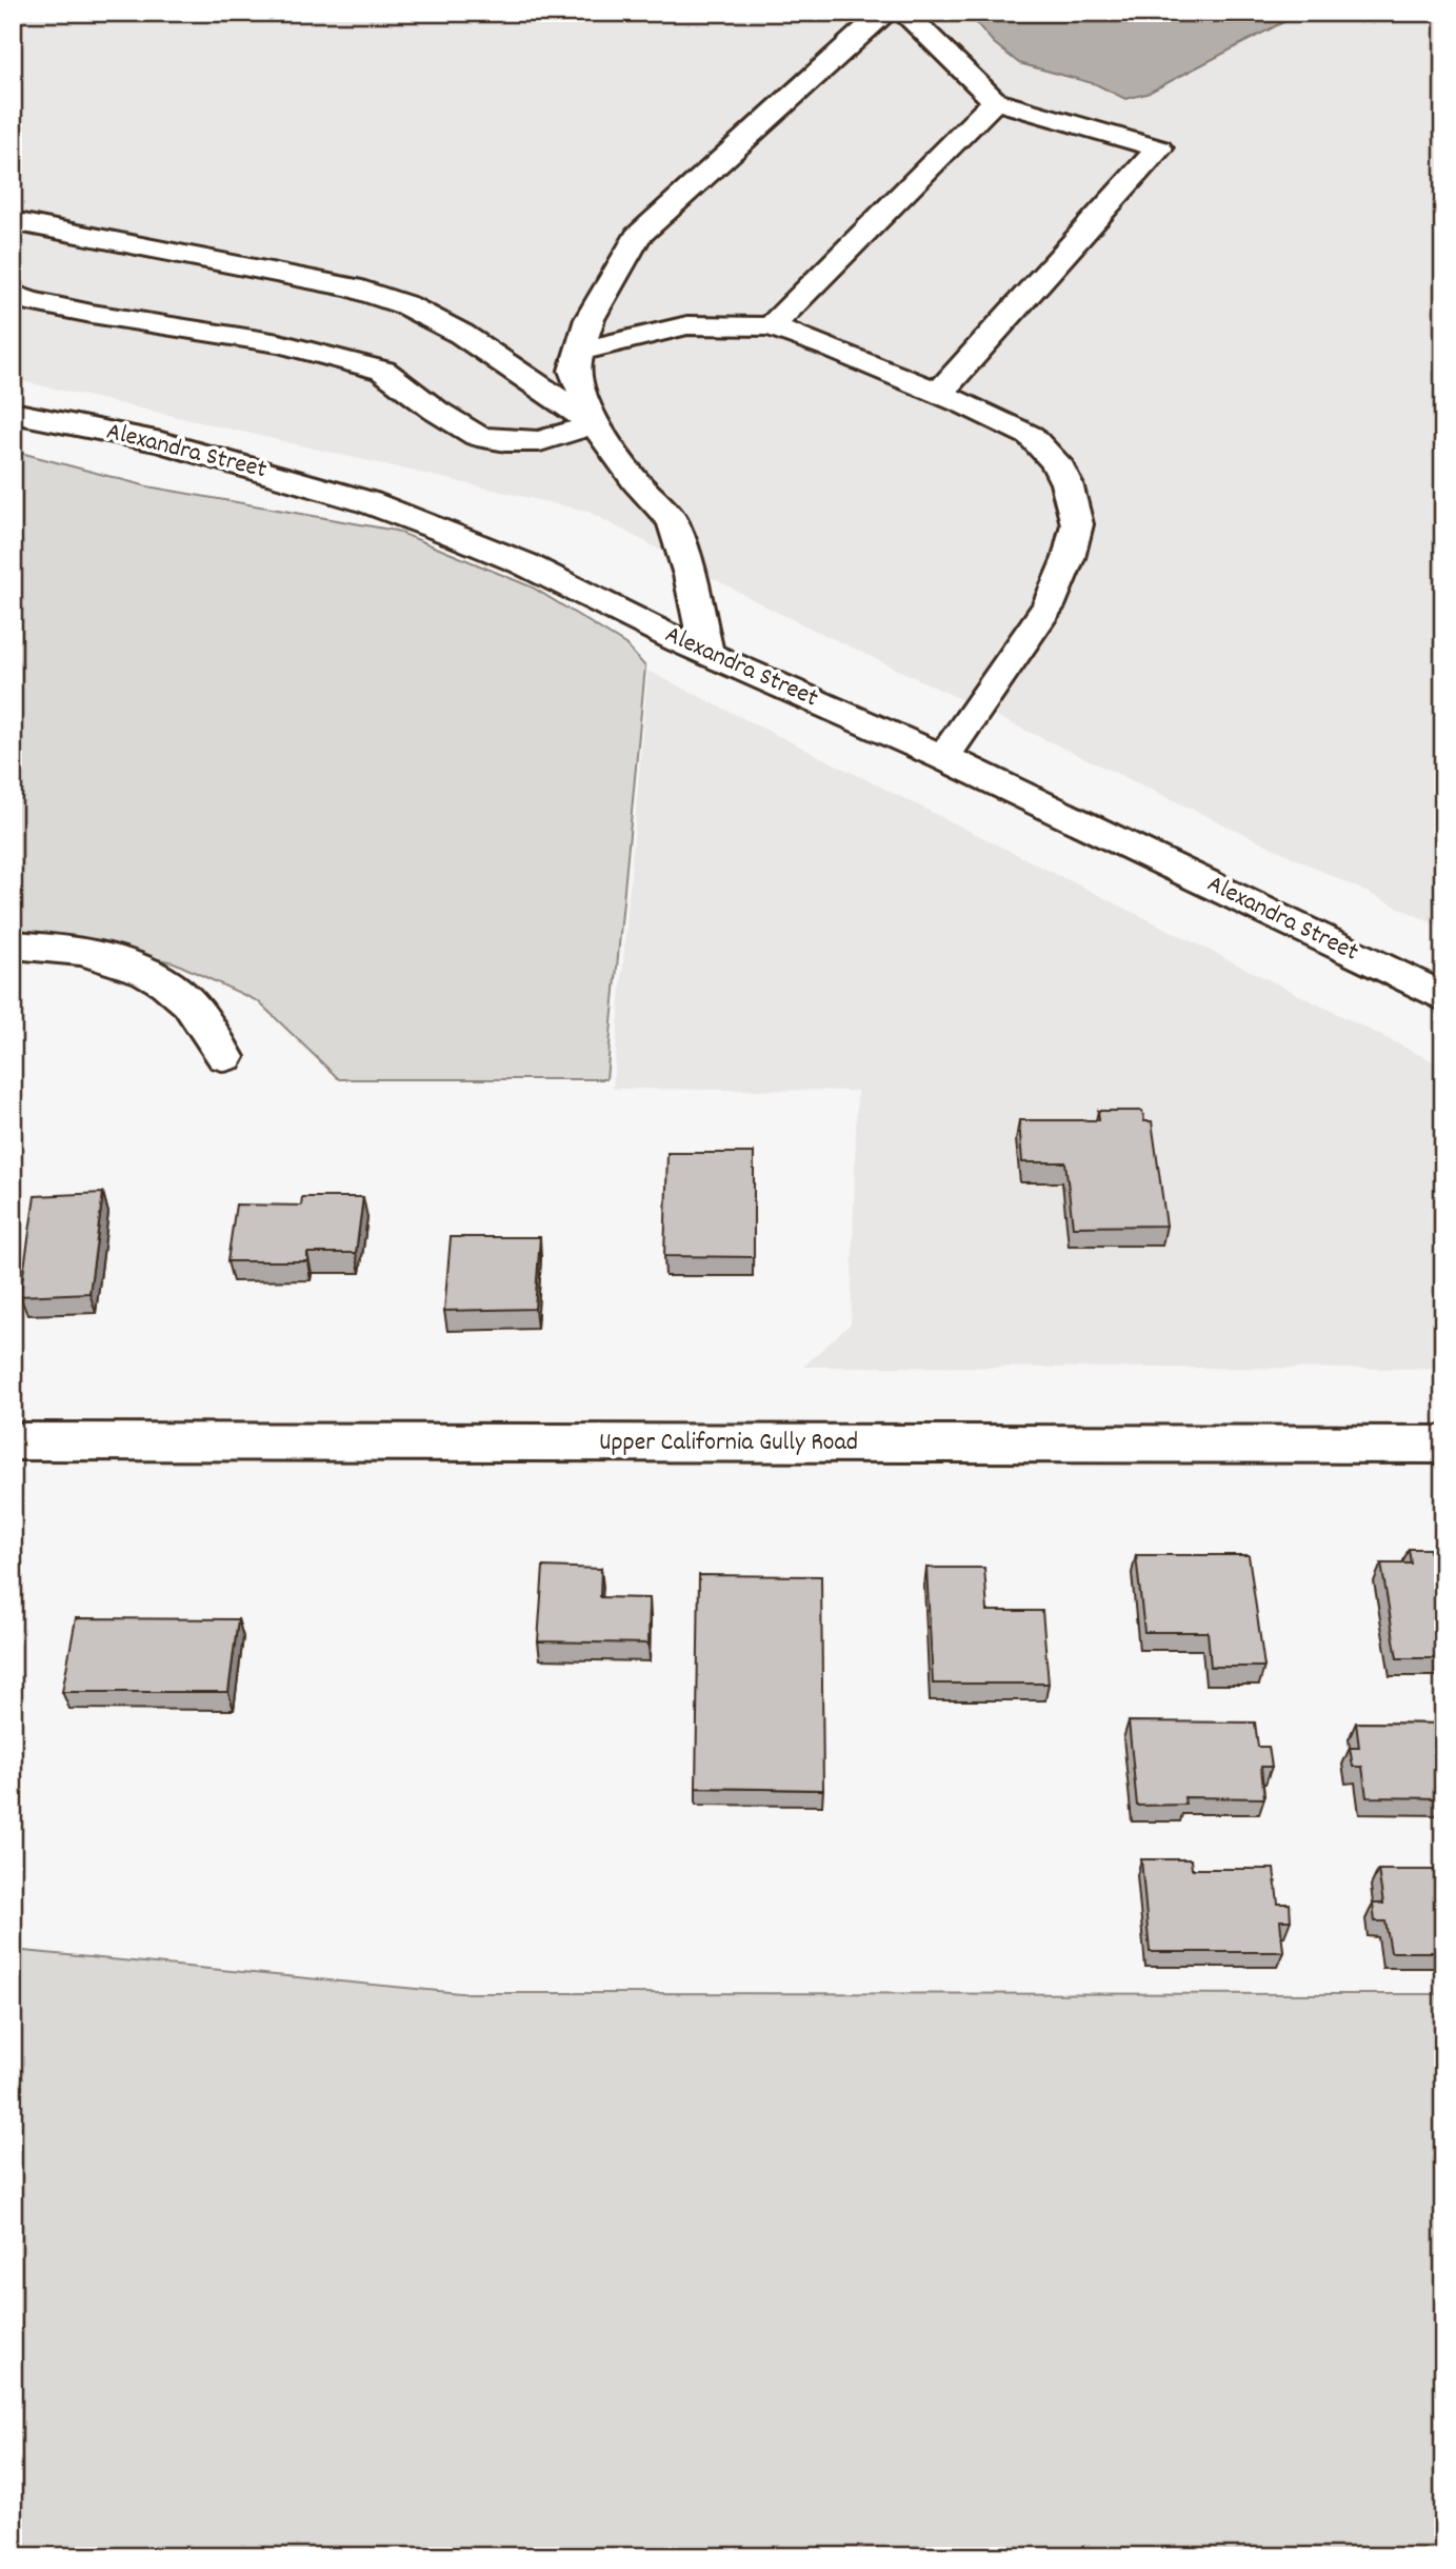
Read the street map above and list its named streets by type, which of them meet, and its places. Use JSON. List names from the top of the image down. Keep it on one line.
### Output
{"streets":{"street":["Alexandra Street","Upper California Gully Road"]}}
